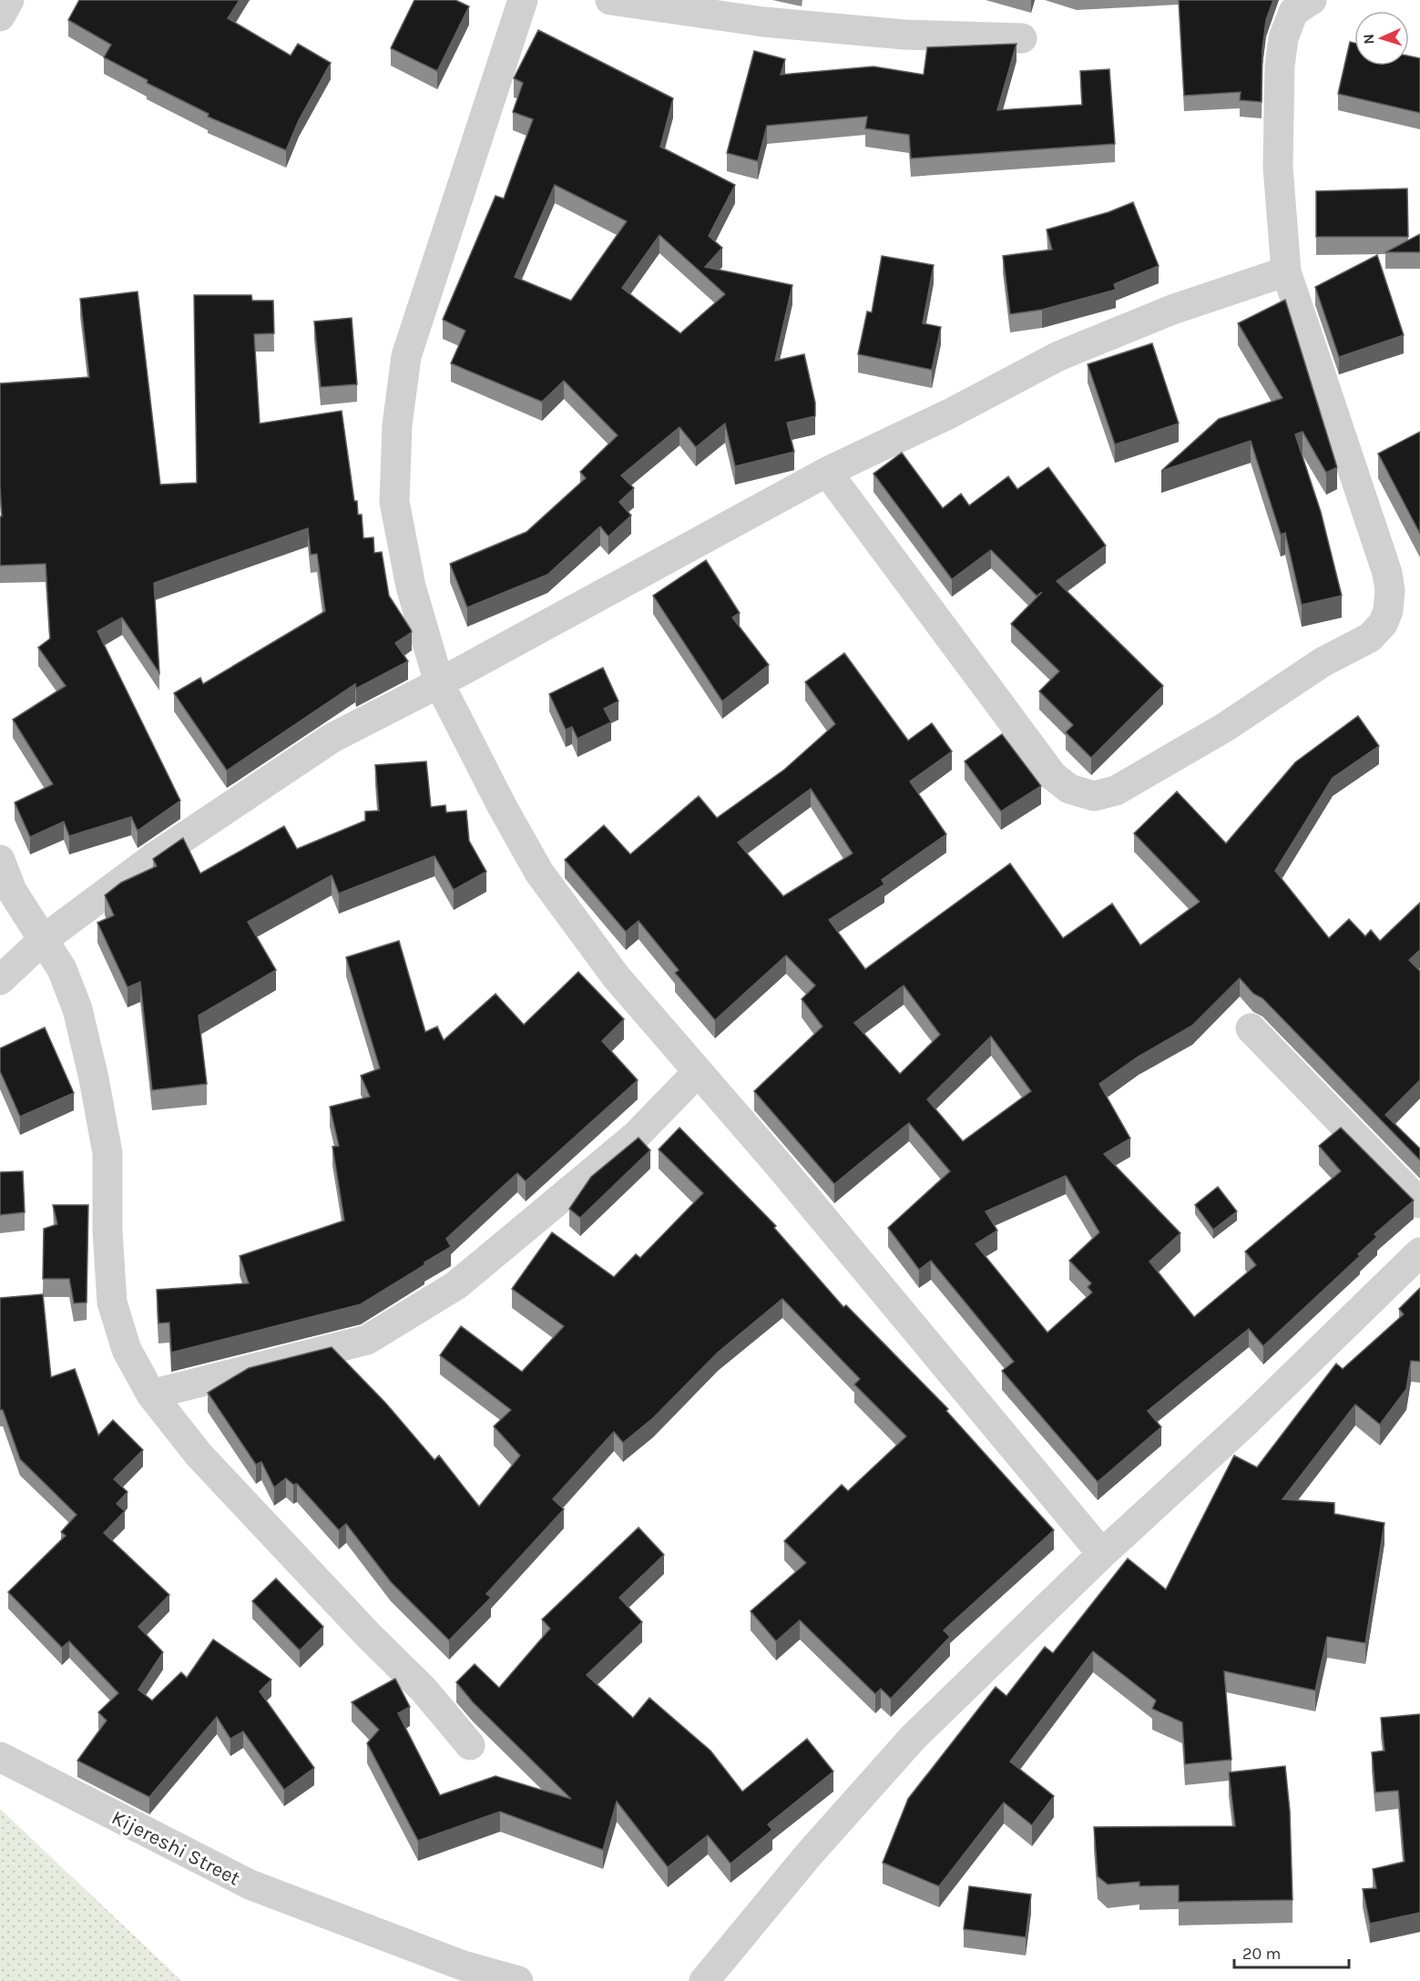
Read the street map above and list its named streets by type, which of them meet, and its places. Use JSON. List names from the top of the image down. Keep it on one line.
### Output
{"streets":{"street":["Kijereshi Street"]},"scale_bar":"20 m","north":"left"}
